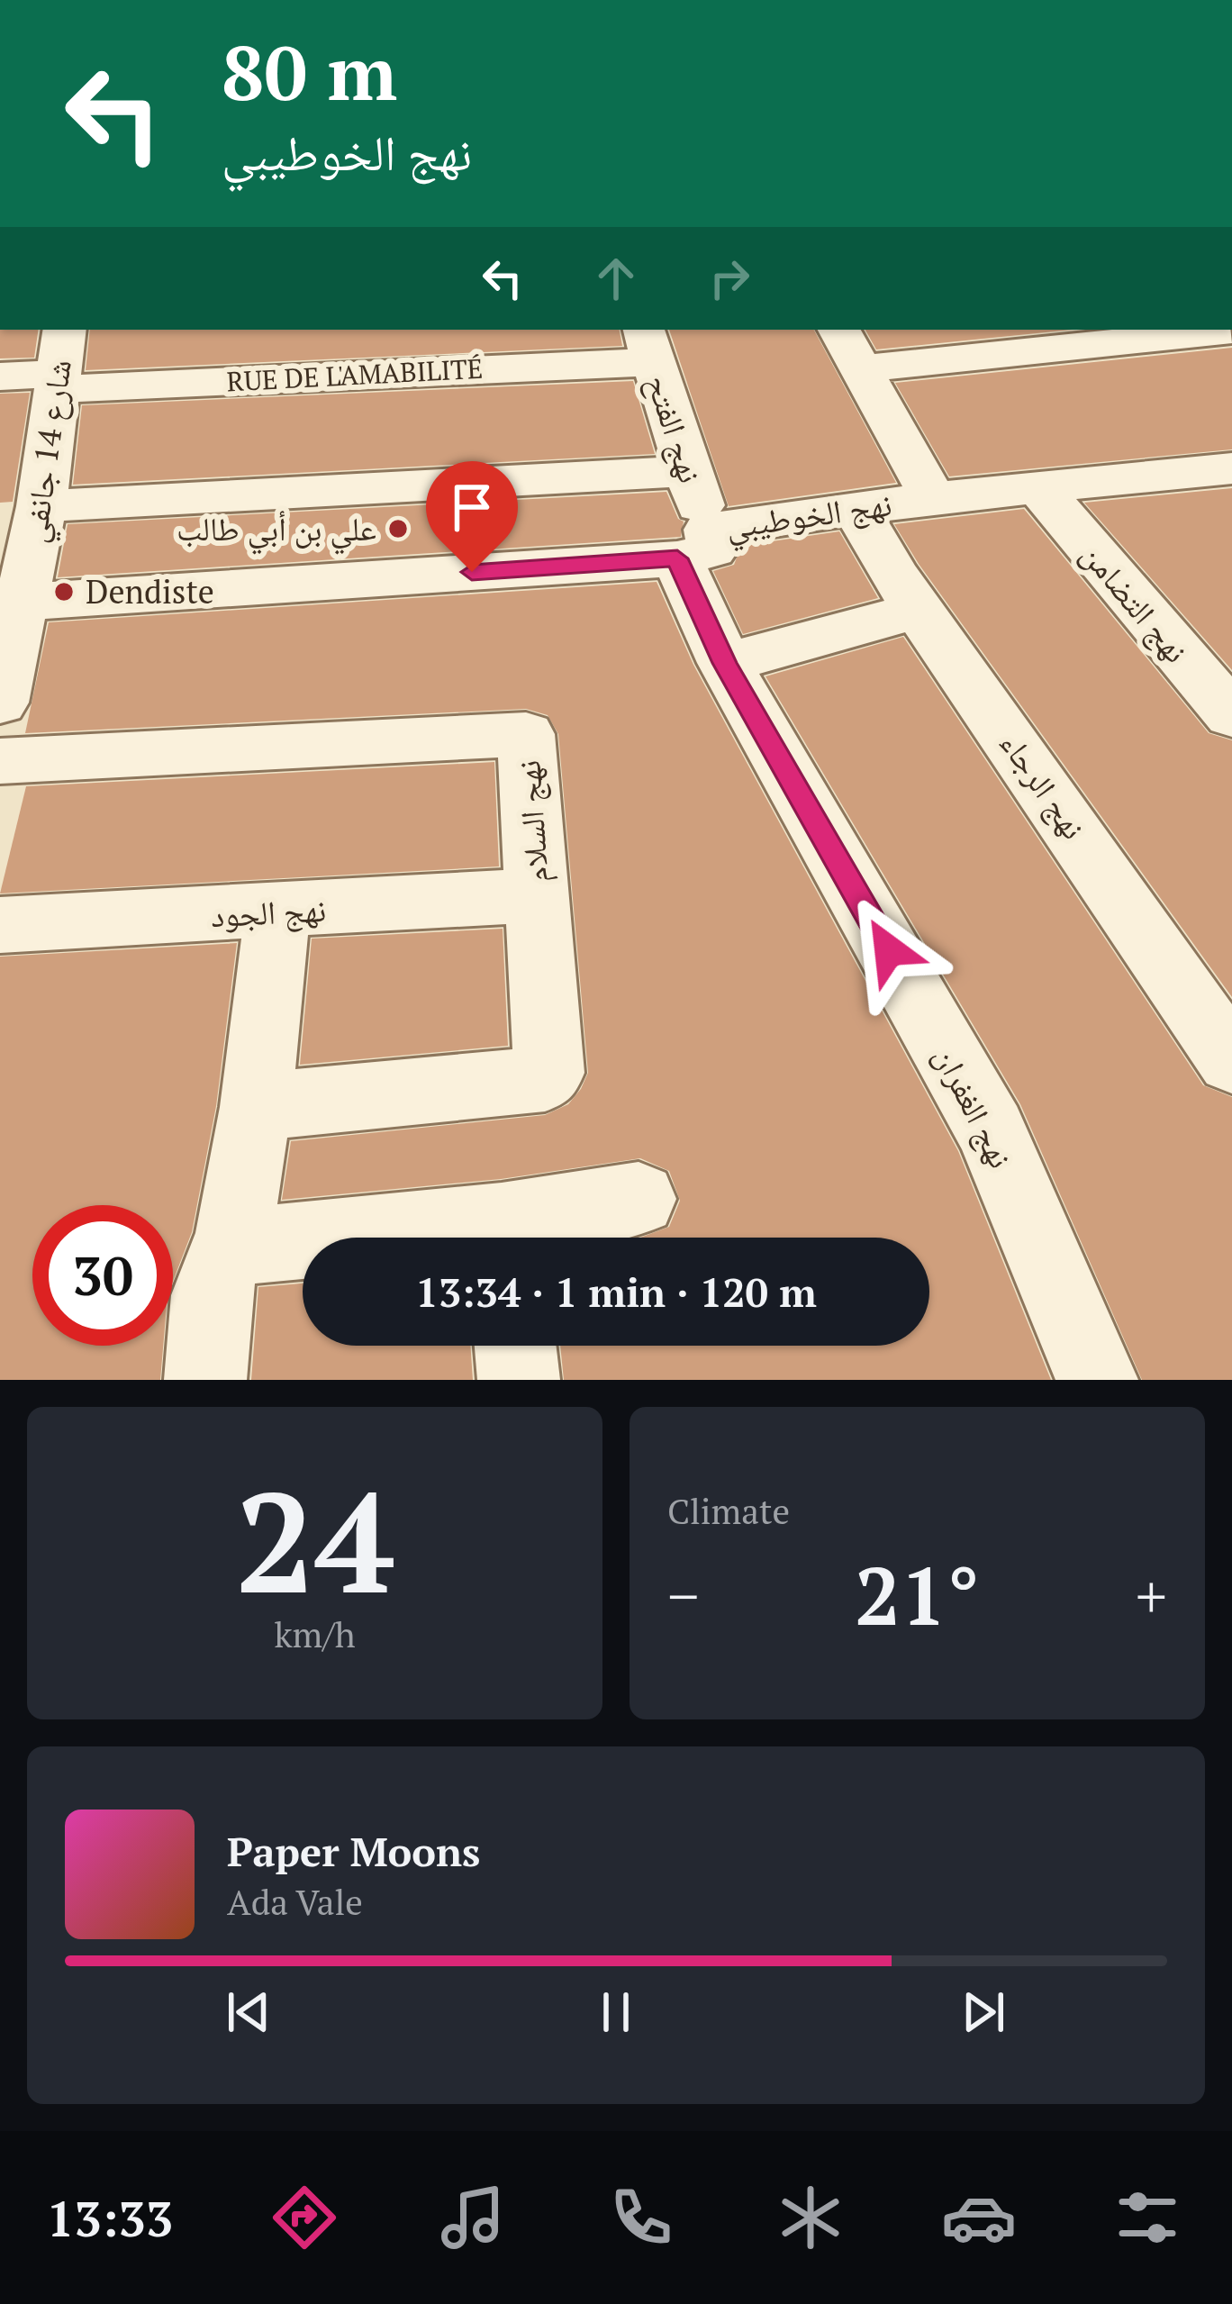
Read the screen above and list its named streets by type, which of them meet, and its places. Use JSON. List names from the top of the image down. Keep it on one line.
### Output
{"streets":{"street":["RUE DE L'AMABILITÉ","نهج الفتح","شارع 14 جانفي","نهج الخوطيبي","نهج التضامن","نهج الرجاء","نهج السلام","نهج الجود","نهج الغفران"]},"crossings":[["RUE DE L'AMABILITÉ","نهج الفتح"],["RUE DE L'AMABILITÉ","شارع 14 جانفي"],["نهج الفتح","نهج الخوطيبي"],["نهج الفتح","نهج الغفران"],["شارع 14 جانفي","نهج الخوطيبي"],["نهج الخوطيبي","نهج التضامن"],["نهج الخوطيبي","نهج الرجاء"],["نهج الخوطيبي","نهج الغفران"],["نهج السلام","نهج الجود"]],"places":["علي بن أبي طالب","Dendiste"],"page":{"turn":["80 m","نهج الخوطيبي"],"limit":"30","trip":"13:34 · 1 min · 120 m","tile":[["24","km/h"],"Climate"],"heat":["−","21°","+"],"song":["Paper Moons","Ada Vale"],"tabs":"13:33"}}
